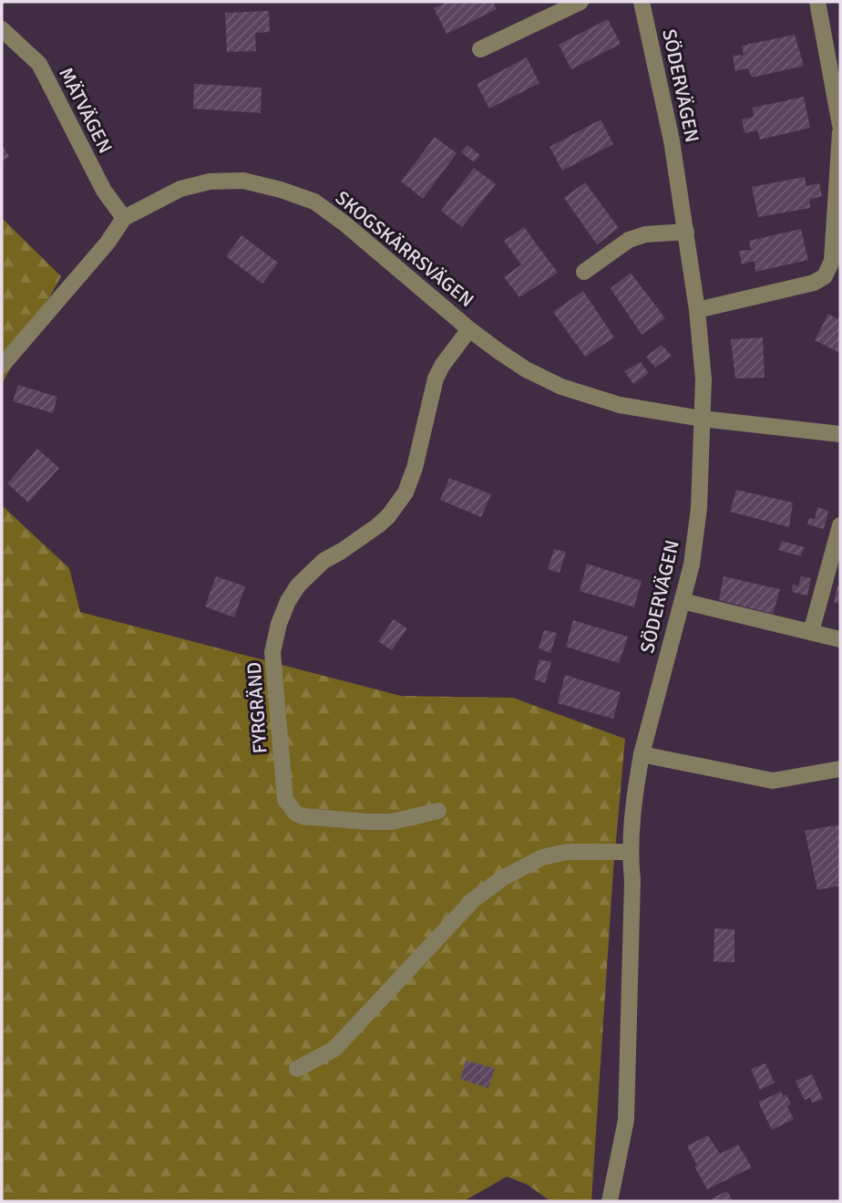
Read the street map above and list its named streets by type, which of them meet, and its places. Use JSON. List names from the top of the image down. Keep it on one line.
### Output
{"streets":{"street":["SÖDERVÄGEN","MÄTVÄGEN","SKOGSKÄRRSVÄGEN","FYRGRÄND"]},"crossings":[["SÖDERVÄGEN","SKOGSKÄRRSVÄGEN"],["MÄTVÄGEN","SKOGSKÄRRSVÄGEN"],["SKOGSKÄRRSVÄGEN","FYRGRÄND"]]}
